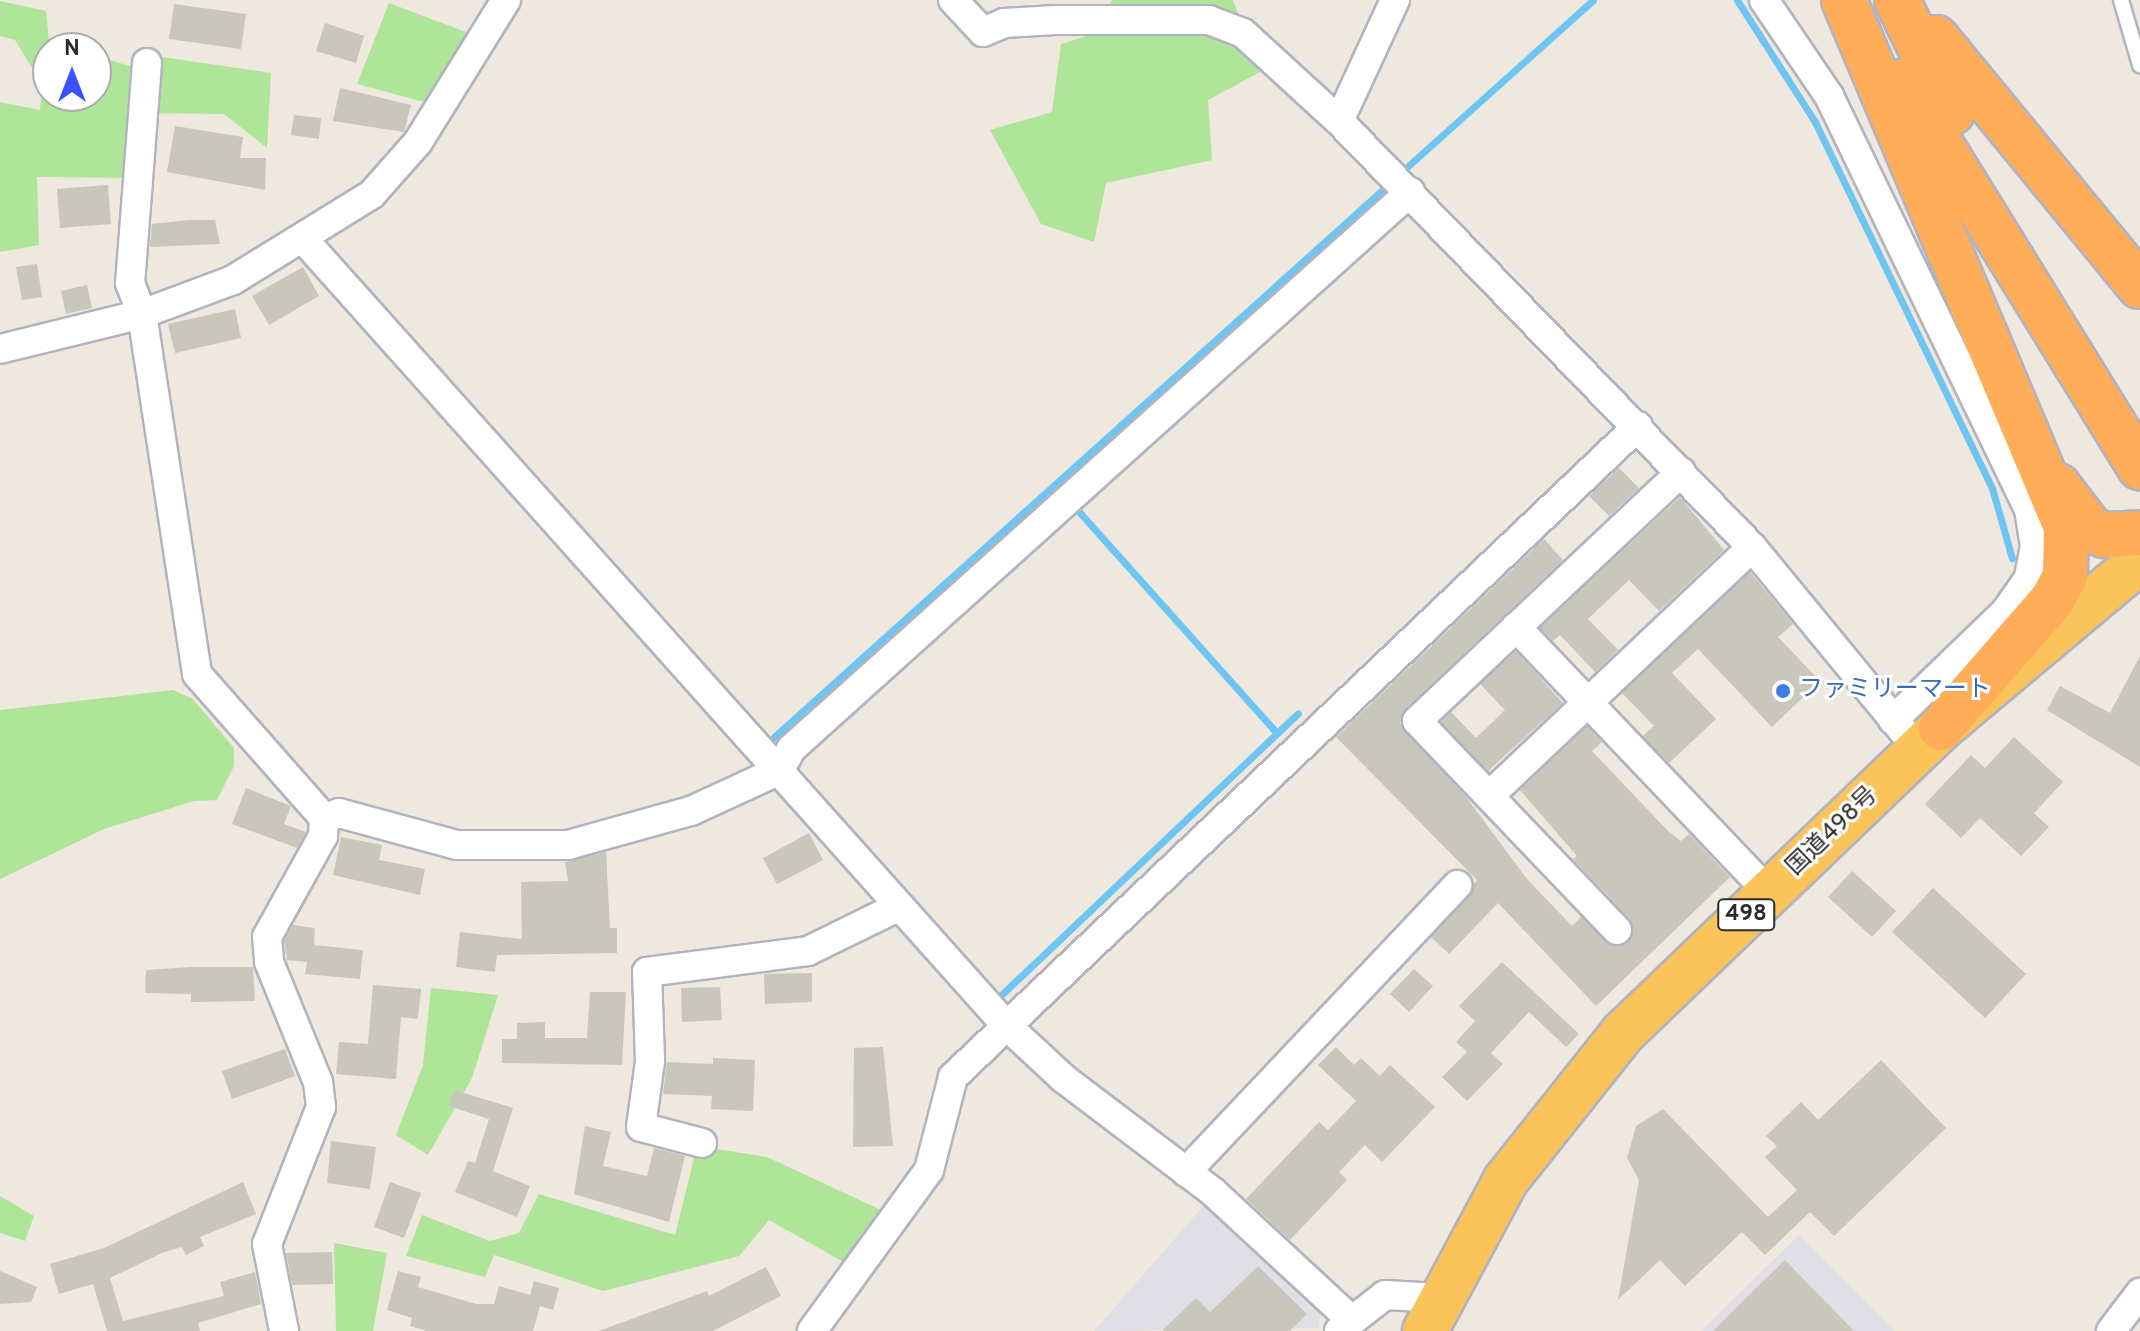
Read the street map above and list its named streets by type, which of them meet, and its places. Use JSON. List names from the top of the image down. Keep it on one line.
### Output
{"streets":{"highway":["国道498号","498"]},"places":["ファミリーマート"],"north":"top"}
